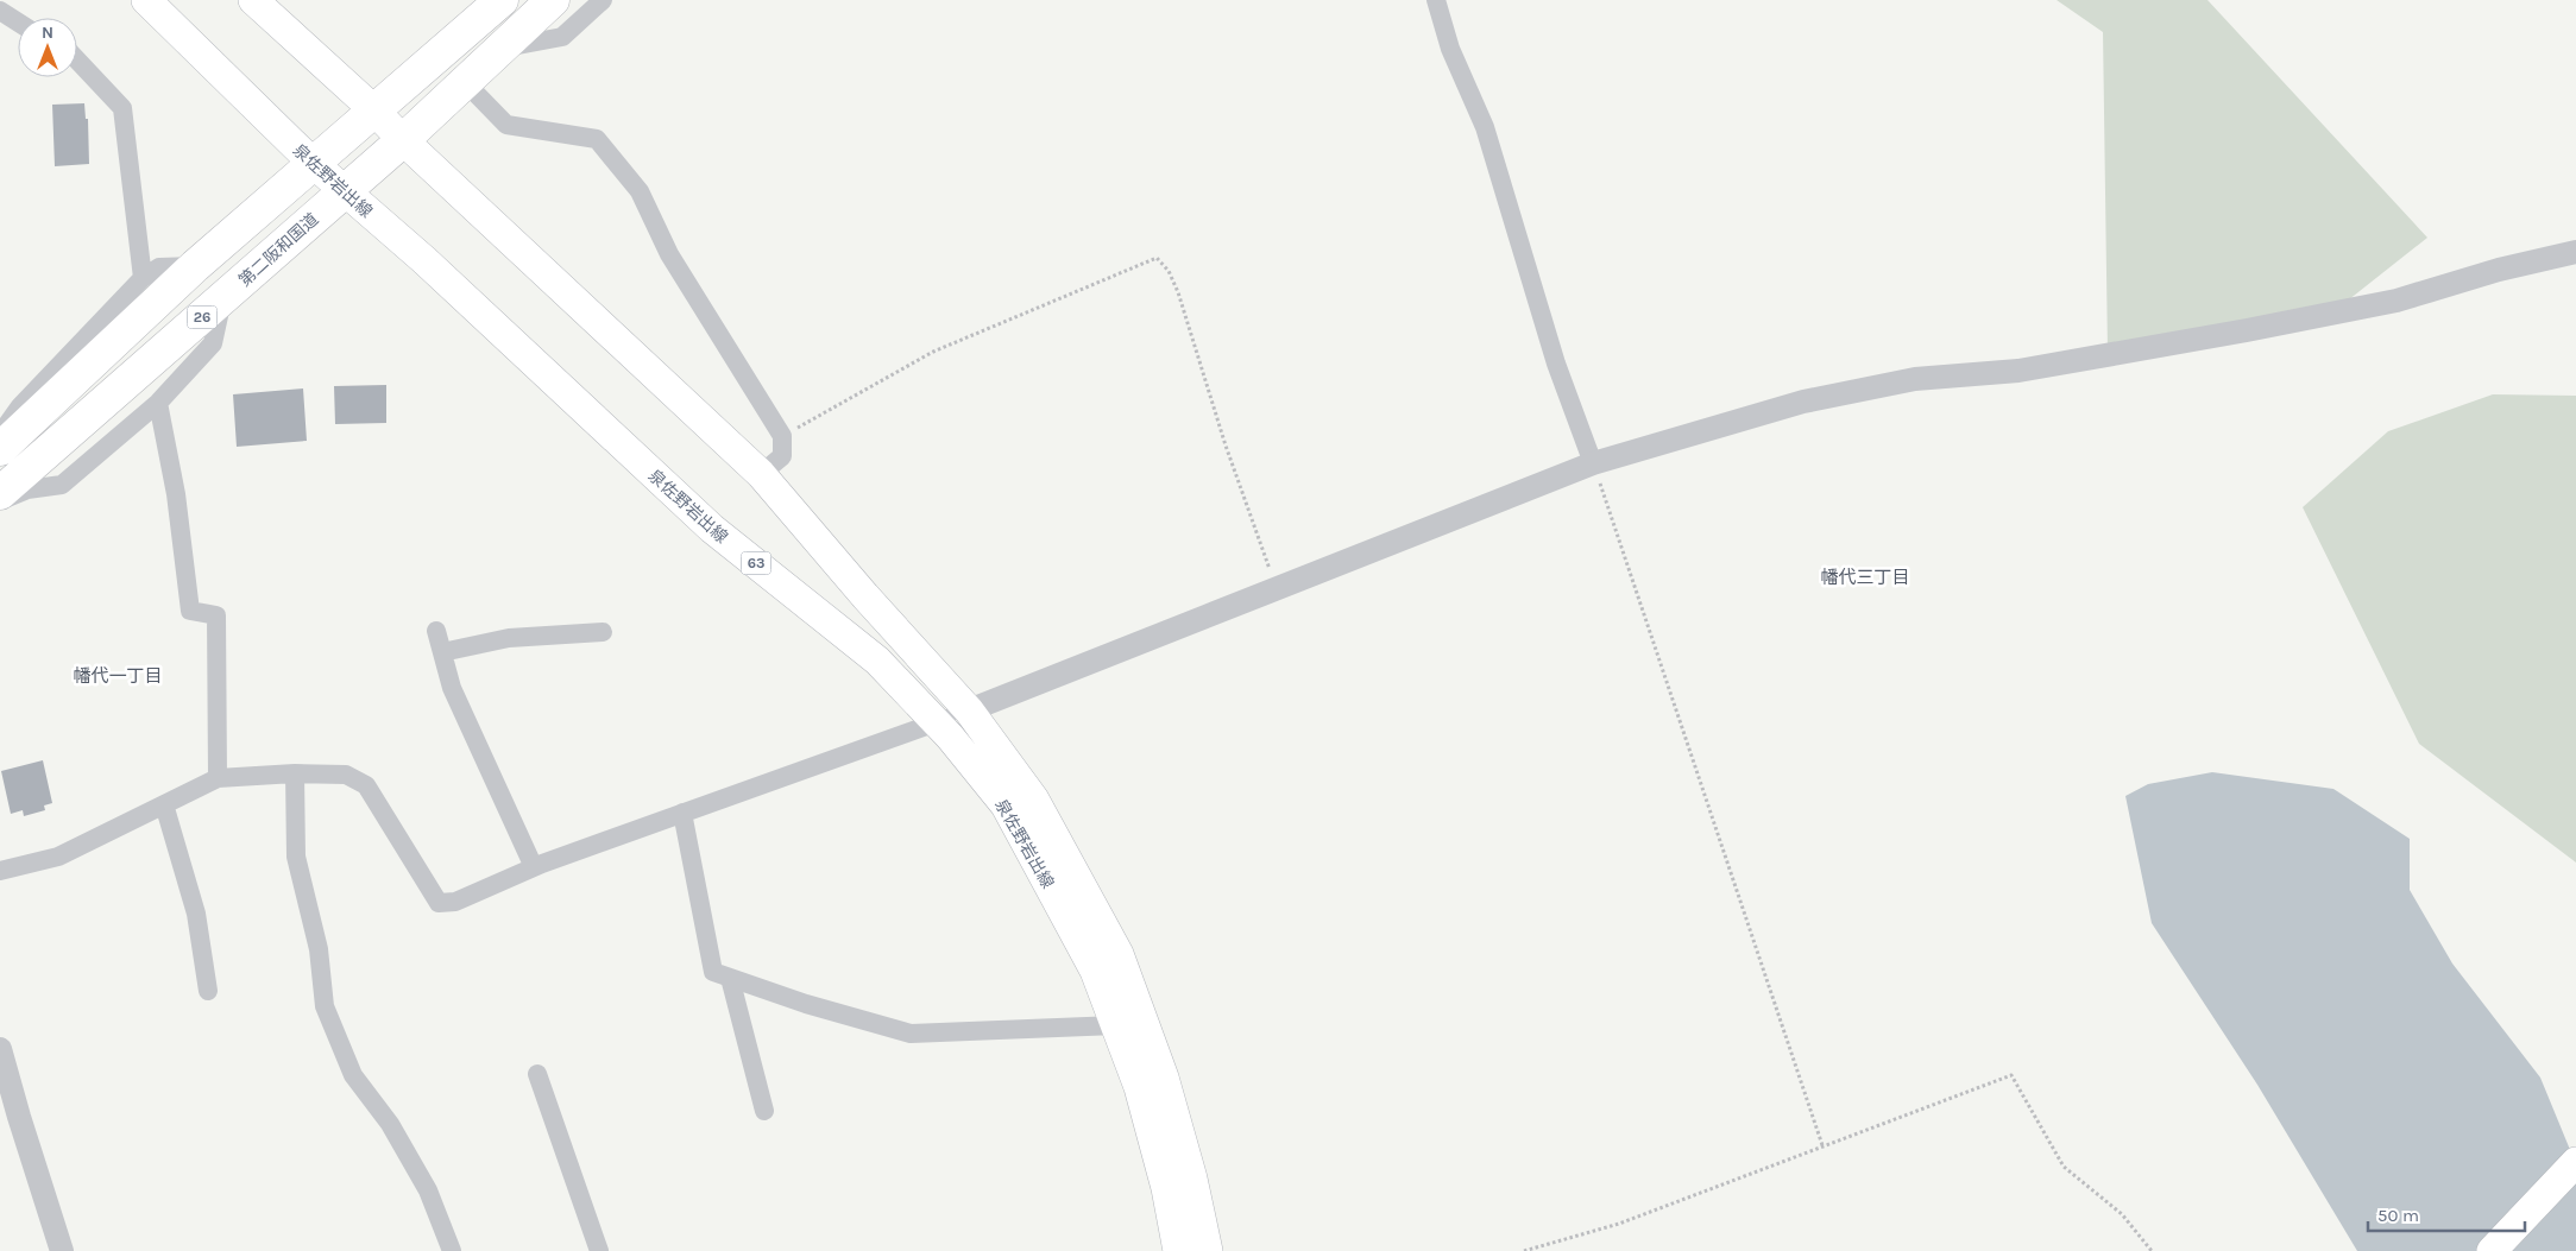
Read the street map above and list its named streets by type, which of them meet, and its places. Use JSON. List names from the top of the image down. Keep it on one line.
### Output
{"streets":{"highway":["第二阪和国道","26"],"main road":["泉佐野岩出線","63"]},"crossings":[["泉佐野岩出線","第二阪和国道"],["泉佐野岩出線","26"]],"districts":["幡代三丁目","幡代一丁目"],"scale_bar":"50 m","north":"top"}
